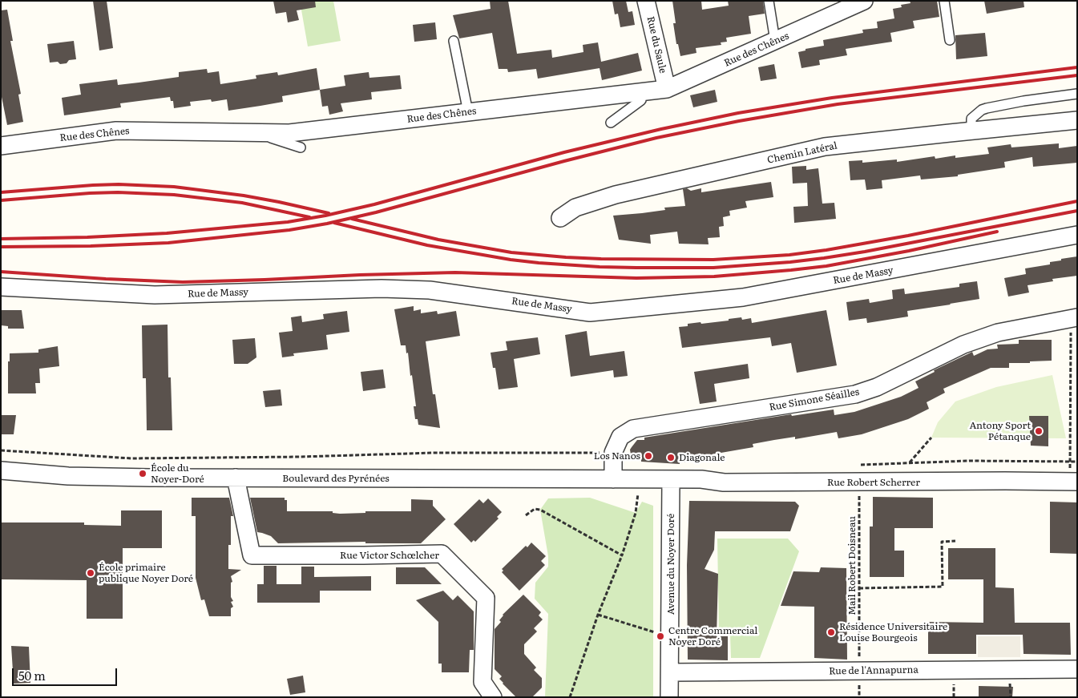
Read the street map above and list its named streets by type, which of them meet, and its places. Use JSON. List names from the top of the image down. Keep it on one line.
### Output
{"streets":{"street":["Rue du Saule","Rue des Chênes","Chemin Latéral","Rue de Massy","Rue Simone Séailles","Boulevard des Pyrénées","Rue Robert Scherrer","Rue Victor Schœlcher","Avenue du Noyer Doré","Rue de l'Annapurna"],"path":["Mail Robert Doisneau"]},"crossings":[["Rue du Saule","Rue des Chênes"],["Rue Simone Séailles","Boulevard des Pyrénées"],["Boulevard des Pyrénées","Rue Robert Scherrer"],["Boulevard des Pyrénées","Rue Victor Schœlcher"],["Boulevard des Pyrénées","Avenue du Noyer Doré"],["Rue Robert Scherrer","Avenue du Noyer Doré"],["Rue Robert Scherrer","Mail Robert Doisneau"],["Avenue du Noyer Doré","Rue de l'Annapurna"],["Mail Robert Doisneau","Rue de l'Annapurna"]],"places":["Antony Sport Pétanque","Los Nanos","Diagonale","École du Noyer-Doré","École primaire publique Noyer Doré","Résidence Universitaire Louise Bourgeois","Centre Commercial Noyer Doré"],"scale_bar":"50 m"}
